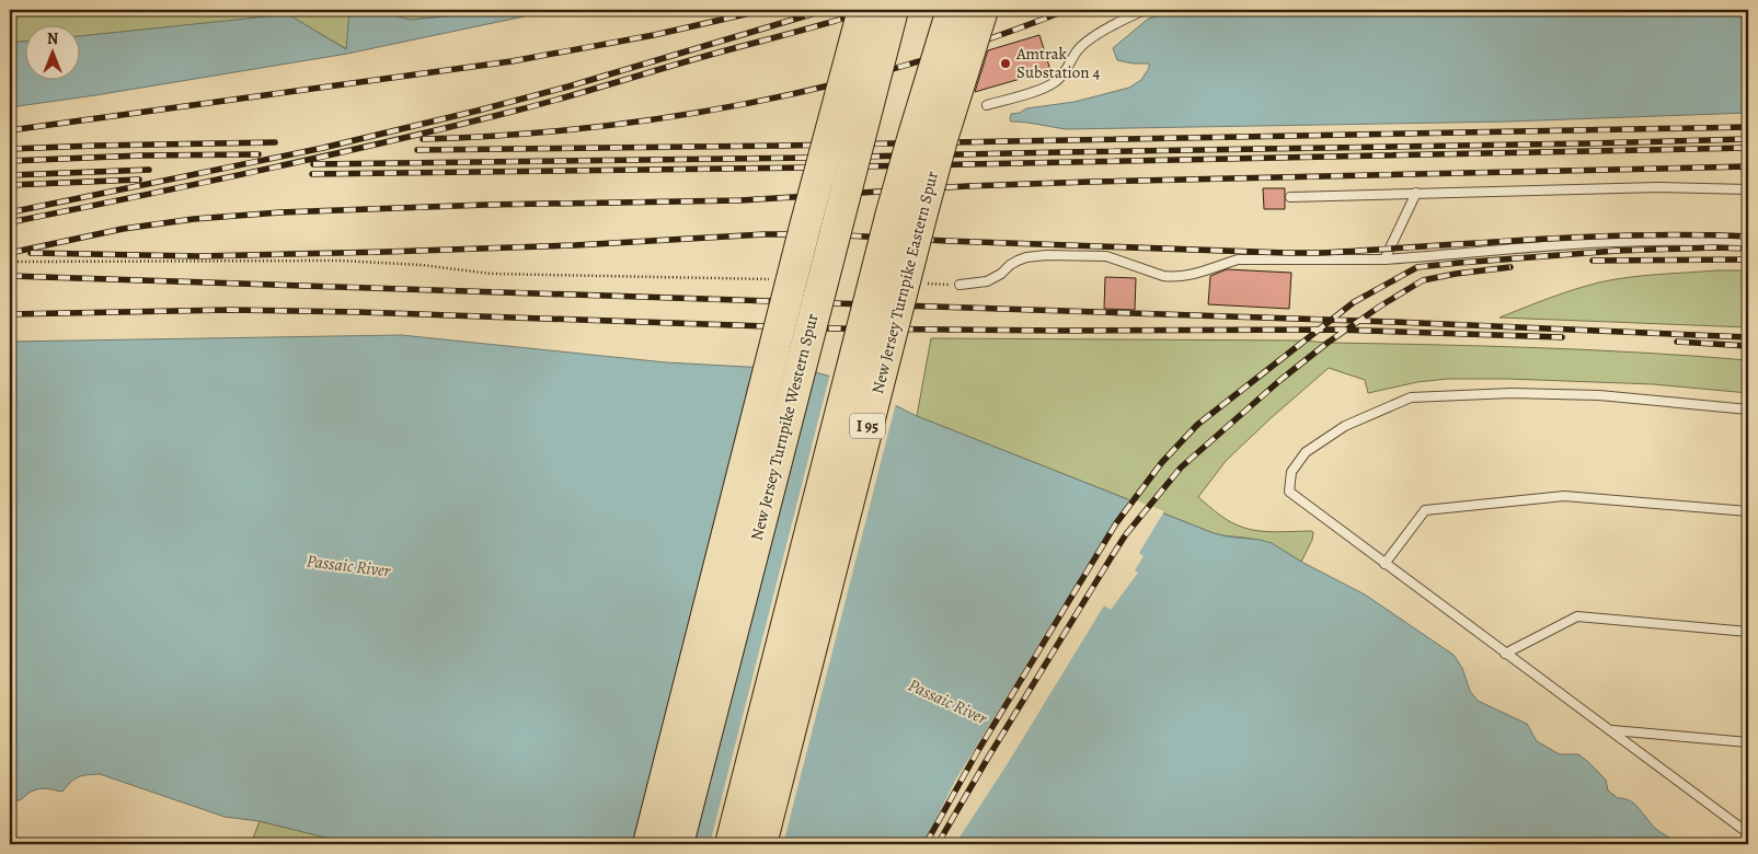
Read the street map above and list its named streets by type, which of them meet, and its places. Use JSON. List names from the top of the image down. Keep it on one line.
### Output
{"streets":{"highway":["New Jersey Turnpike Eastern Spur","I 95","New Jersey Turnpike Western Spur"]},"water":["Passaic River"],"places":["Amtrak Substation 4"],"north":"top"}
